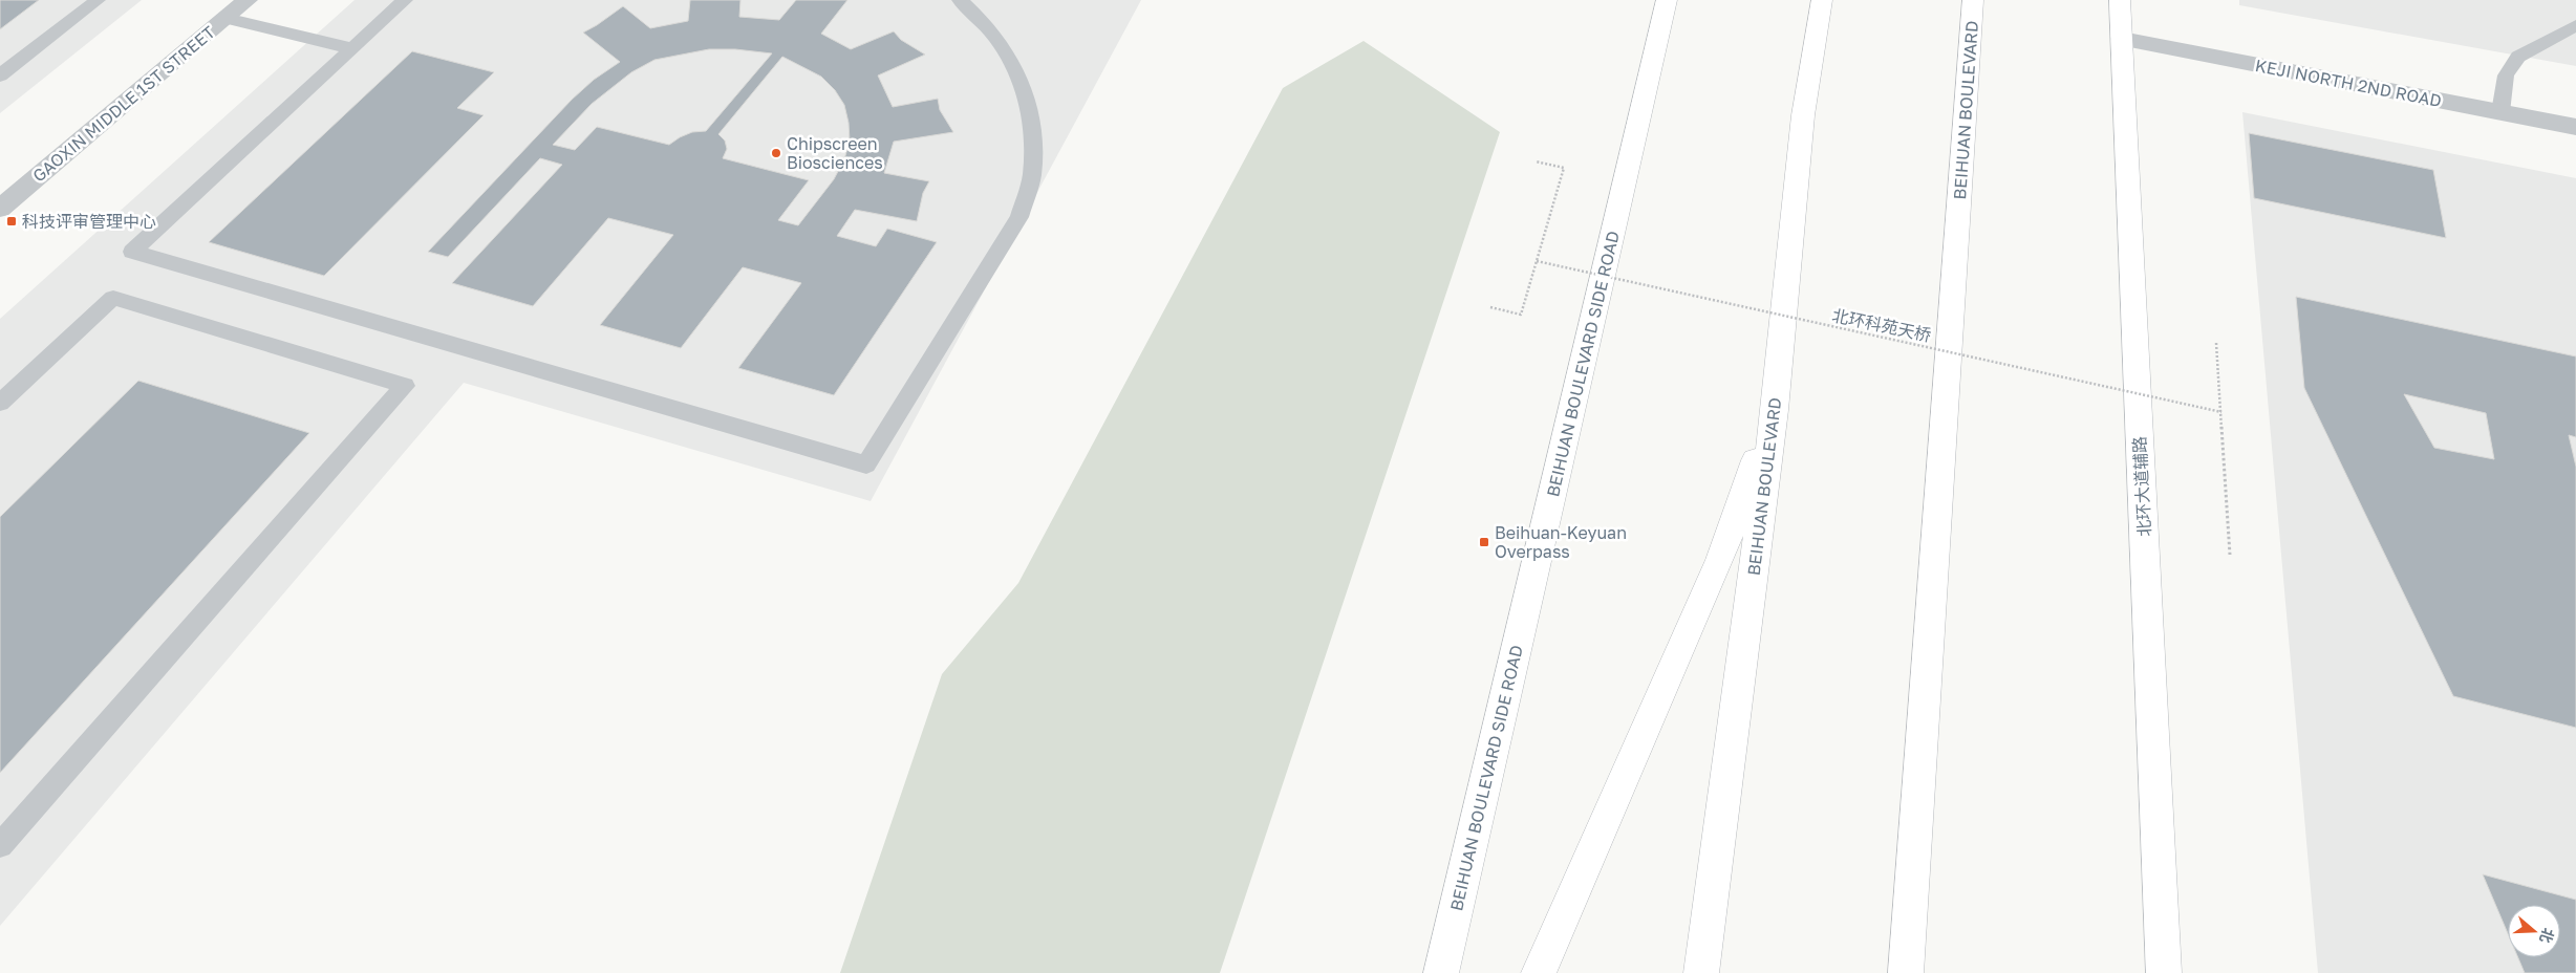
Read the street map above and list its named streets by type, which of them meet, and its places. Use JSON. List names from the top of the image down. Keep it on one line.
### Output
{"streets":{"main road":["BEIHUAN BOULEVARD","BEIHUAN BOULEVARD SIDE ROAD","北环大道辅路"],"street":["KEJI NORTH 2ND ROAD","GAOXIN MIDDLE 1ST STREET"],"path":["北环科苑天桥"]},"crossings":[["KEJI NORTH 2ND ROAD","北环大道辅路"]],"places":{"other":["Chipscreen Biosciences"],"transit":["科技评审管理中心","Beihuan-Keyuan Overpass"]},"north":"right"}
